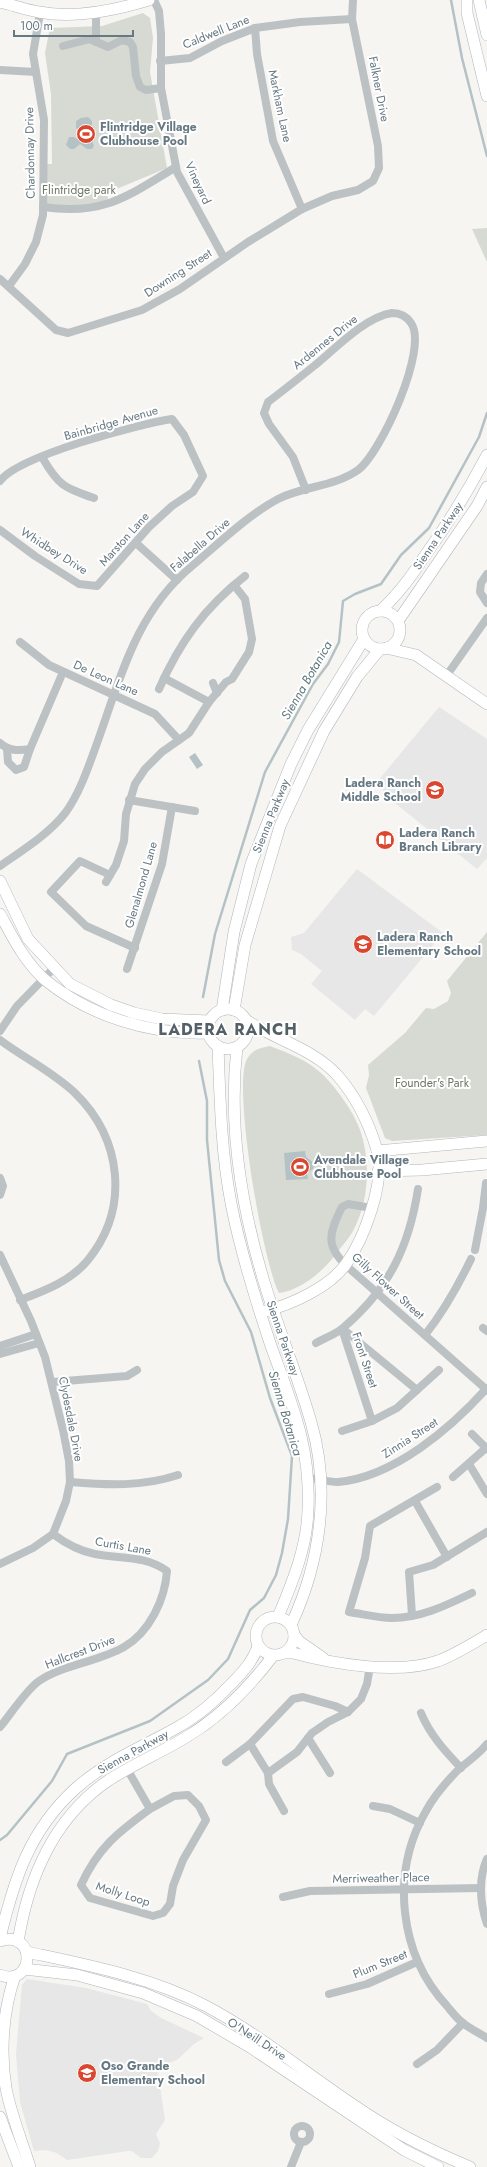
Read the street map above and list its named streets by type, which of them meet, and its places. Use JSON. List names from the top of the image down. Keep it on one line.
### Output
{"streets":{"main road":["Sienna Parkway","O'Neill Drive"],"street":["Caldwell Lane","Falkner Drive","Markham Lane","Chardonnay Drive","Vineyard","Downing Street","Ardennes Drive","Bainbridge Avenue","Marston Lane","Falabella Drive","Whidbey Drive","De Leon Lane","Glenalmond Lane","Gilly Flower Street","Front Street","Clydesdale Drive","Zinnia Street","Curtis Lane","Hallcrest Drive","Merriweather Place","Molly Loop","Plum Street"]},"crossings":[["Caldwell Lane","Falkner Drive"],["Caldwell Lane","Markham Lane"],["Caldwell Lane","Vineyard"],["Falkner Drive","Downing Street"],["Markham Lane","Downing Street"],["Chardonnay Drive","Downing Street"],["Vineyard","Downing Street"],["Ardennes Drive","Falabella Drive"],["Bainbridge Avenue","Marston Lane"],["Sienna Parkway","Zinnia Street"],["Marston Lane","Whidbey Drive"],["Falabella Drive","De Leon Lane"],["Gilly Flower Street","Zinnia Street"],["Clydesdale Drive","Curtis Lane"],["Curtis Lane","Hallcrest Drive"]],"districts":["LADERA RANCH"],"water":["Sienna Botanica"],"parks":["Flintridge park","Founder's Park"],"places":{"sports":["Flintridge Village Clubhouse Pool","Avendale Village Clubhouse Pool"],"school or university":["Ladera Ranch Middle School","Ladera Ranch Elementary School","Oso Grande Elementary School"],"library":["Ladera Ranch Branch Library"]},"scale_bar":"100 m"}
